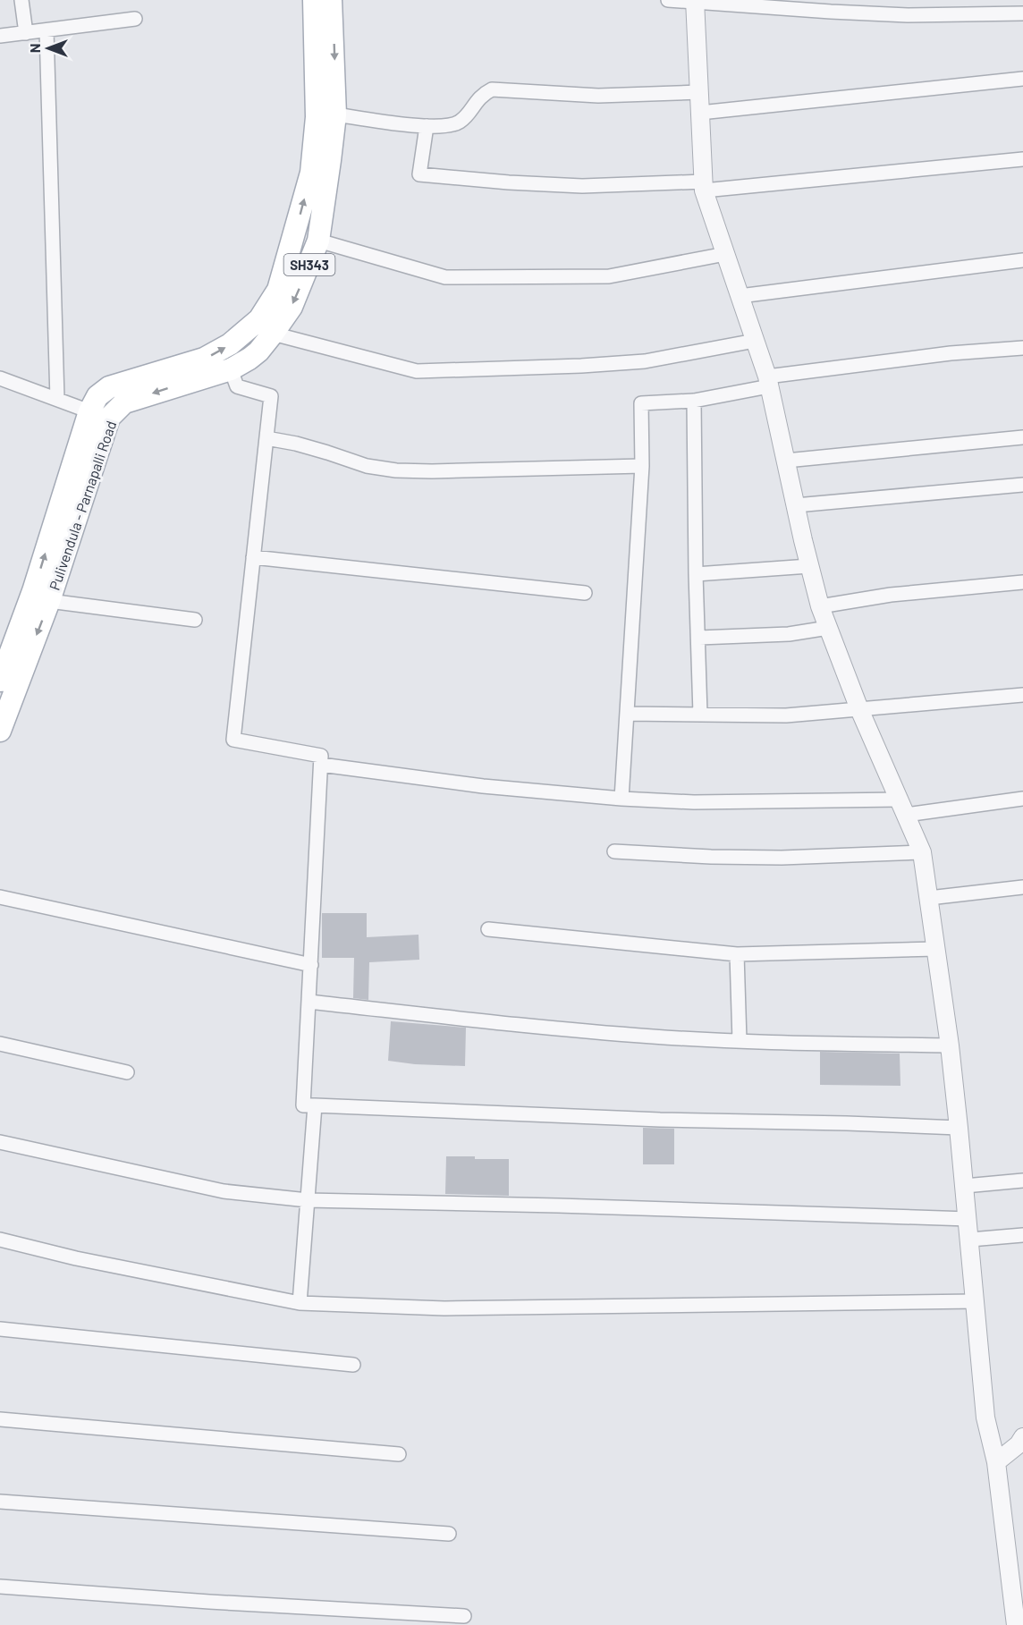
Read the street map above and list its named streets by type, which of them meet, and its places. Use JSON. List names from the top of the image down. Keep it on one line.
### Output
{"streets":{"main road":["SH343","Pulivendula - Parnapalli Road"]},"north":"left"}
